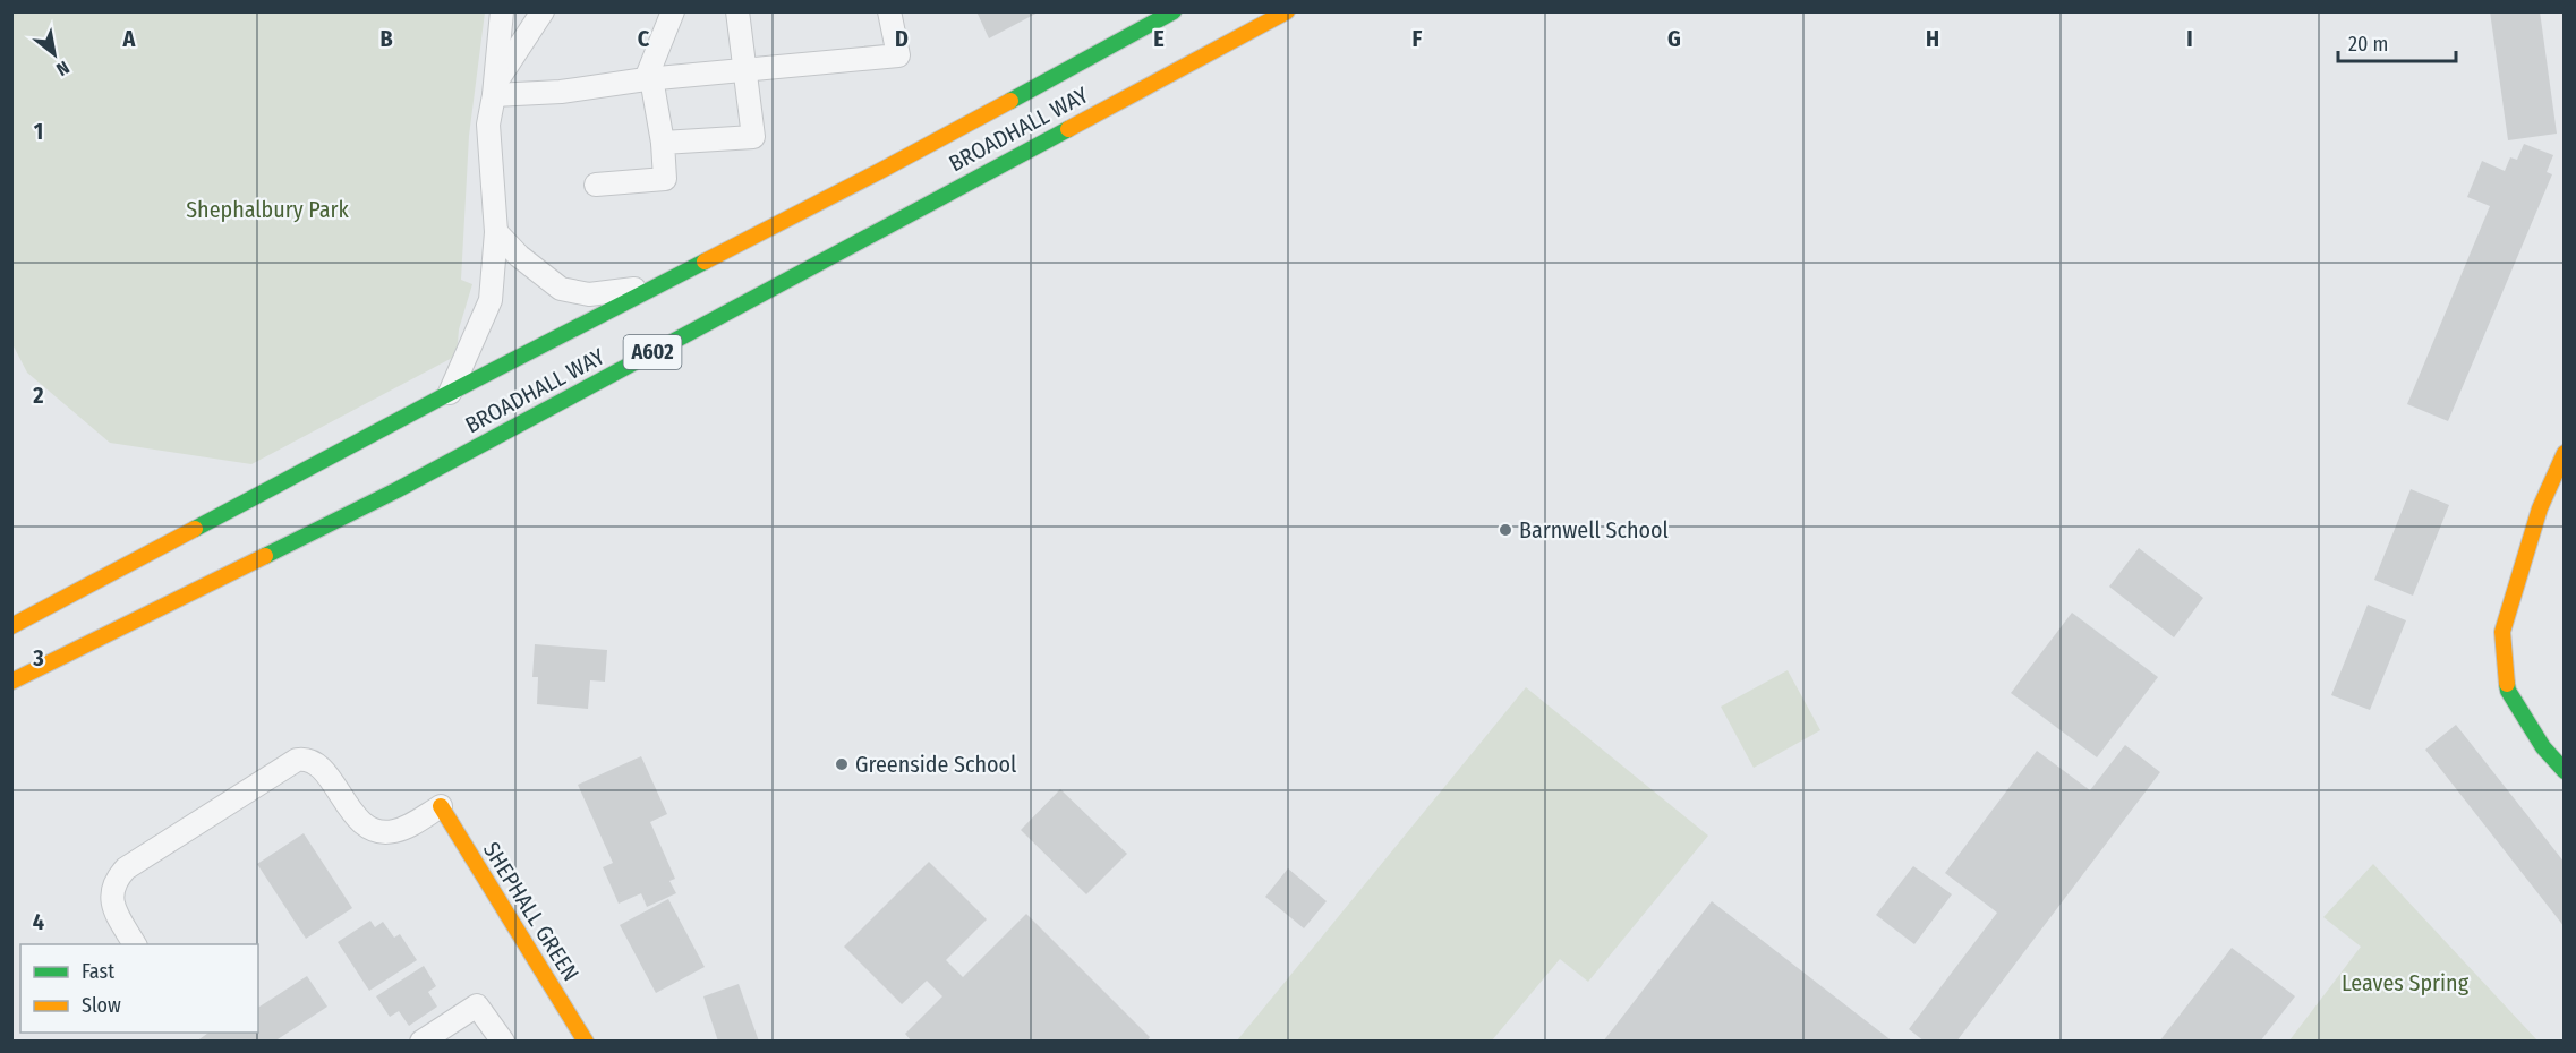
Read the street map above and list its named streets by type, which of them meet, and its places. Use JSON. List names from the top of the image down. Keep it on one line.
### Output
{"streets":{"main road":["BROADHALL WAY","A602","SHEPHALL GREEN"]},"parks":["Shephalbury Park","Leaves Spring"],"places":["Barnwell School","Greenside School"],"legend":["Fast","Slow"],"scale_bar":"20 m","north":"bottom right","grid":{"columns":["A","B","C","D","E","F","G","H","I"],"rows":["1","2","3","4"]}}
